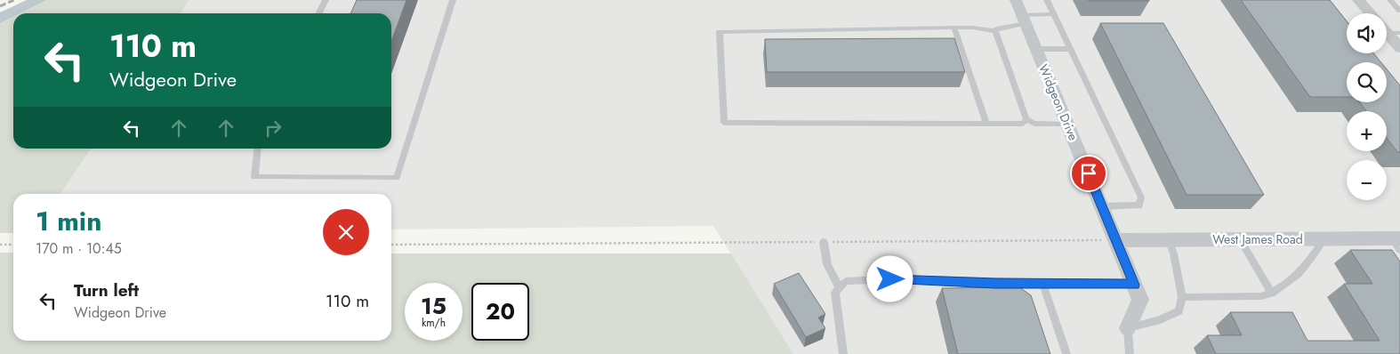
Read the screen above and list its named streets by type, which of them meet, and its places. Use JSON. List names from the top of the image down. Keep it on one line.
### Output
{"streets":{"street":["Widgeon Drive","West James Road"]},"crossings":[["Widgeon Drive","West James Road"]],"page":{"map_buttons":["+","−"],"turn":["110 m","Widgeon Drive"],"heading":["1 min","170 m · 10:45"],"list":[{"name":"Turn left","note":"Widgeon Drive","value":"110 m"}],"speed":"15 km/h","limit":"20"}}
